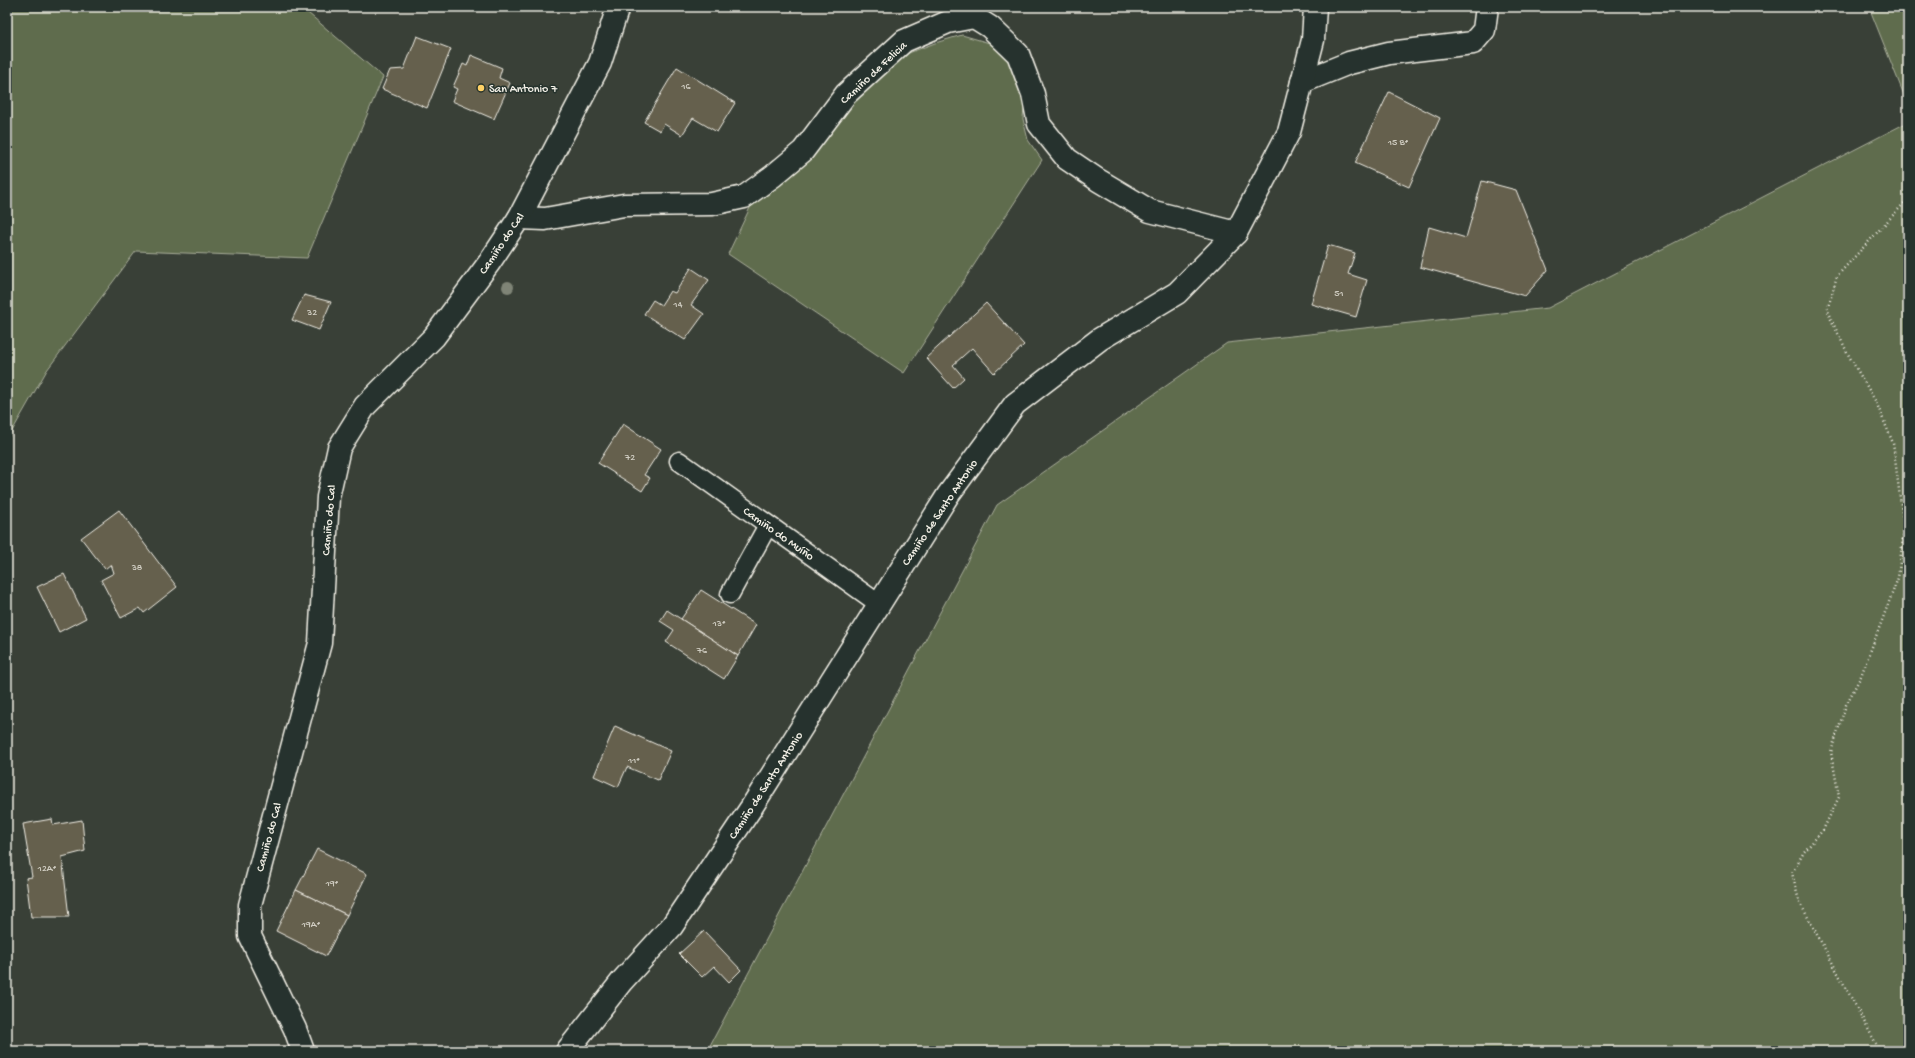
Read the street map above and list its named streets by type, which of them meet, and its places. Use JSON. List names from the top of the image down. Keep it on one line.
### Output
{"streets":{"street":["Camiño de Felicia","Camiño do Cal","Camiño de Santo Antonio"],"lane":["Camiño do Muíño"]},"crossings":[["Camiño de Felicia","Camiño do Cal"],["Camiño de Felicia","Camiño de Santo Antonio"],["Camiño de Santo Antonio","Camiño do Muíño"]],"places":["San Antonio 7"],"house_numbers":["16","15 B*","51","14","32","72","38","13*","76","11*","12A*","19*","19A*"]}
